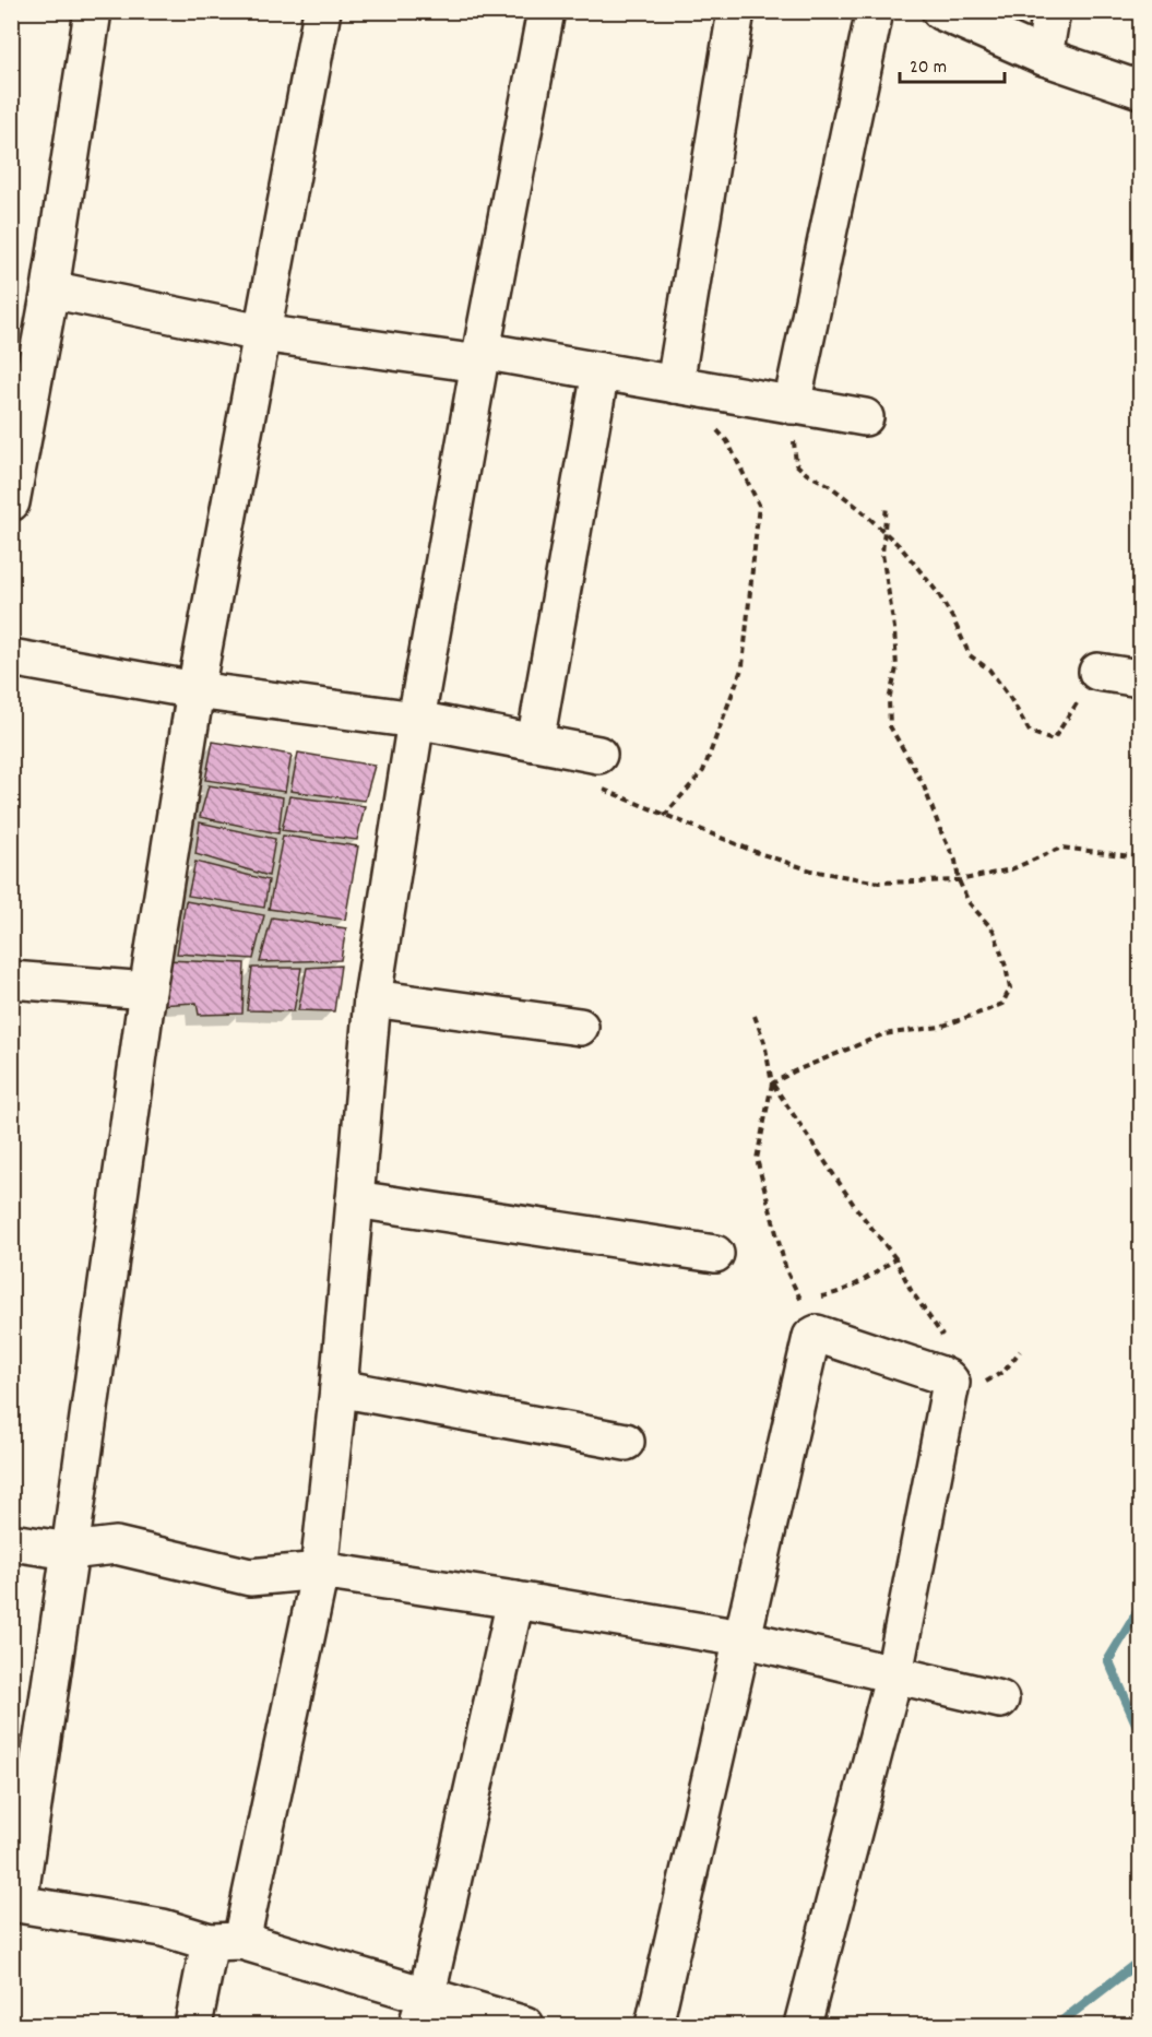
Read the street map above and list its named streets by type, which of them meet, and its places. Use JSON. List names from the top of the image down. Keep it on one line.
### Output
{"scale_bar":"20 m"}
